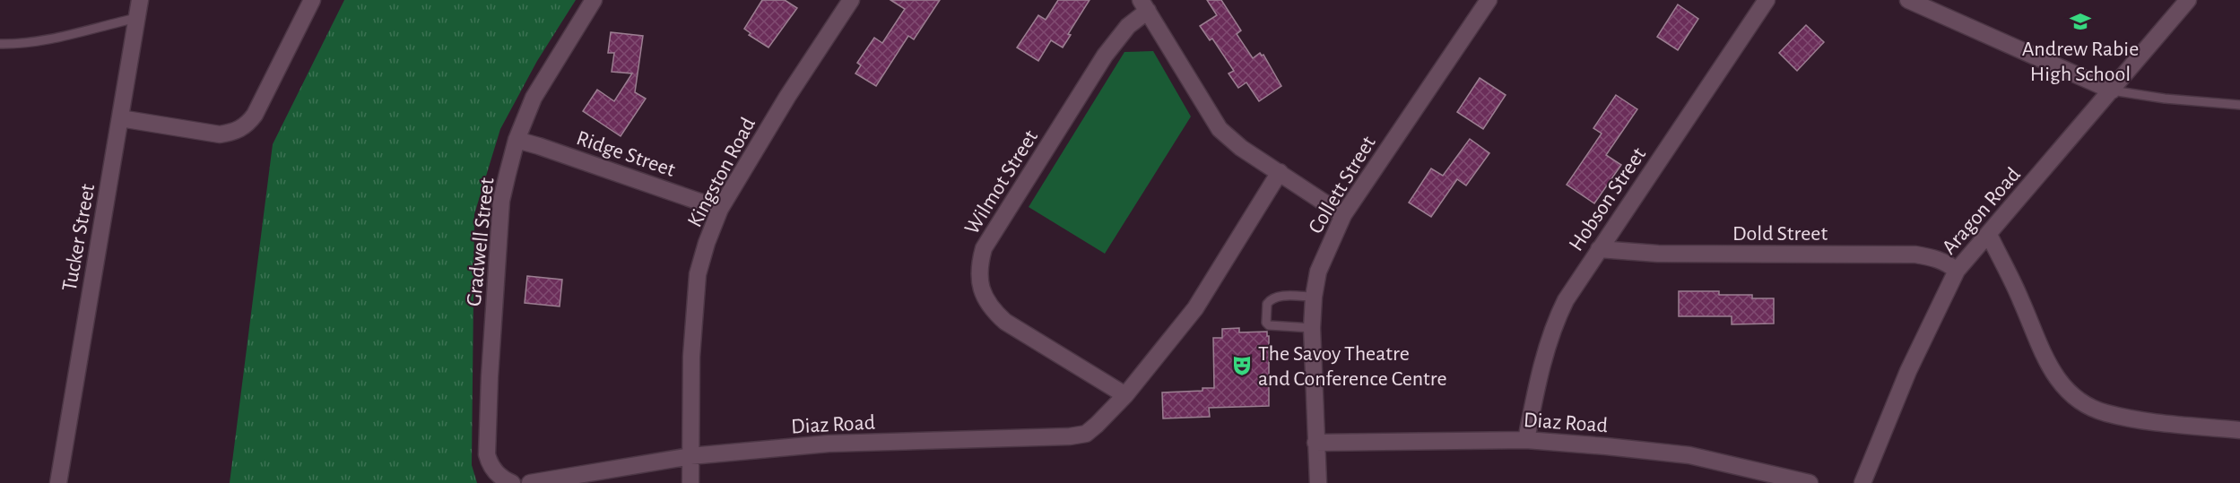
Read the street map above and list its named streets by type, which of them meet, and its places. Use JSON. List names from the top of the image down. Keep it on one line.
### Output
{"streets":{"street":["Ridge Street","Kingston Road","Wilmot Street","Collett Street","Hobson Street","Aragon Road","Dold Street","Tucker Street","Gradwell Street","Diaz Road"]},"crossings":[["Ridge Street","Kingston Road"],["Ridge Street","Gradwell Street"],["Kingston Road","Diaz Road"],["Wilmot Street","Diaz Road"],["Collett Street","Diaz Road"],["Hobson Street","Dold Street"],["Hobson Street","Diaz Road"],["Aragon Road","Dold Street"]],"places":{"school or university":["Andrew Rabie High School"],"theatre":["The Savoy Theatre and Conference Centre"]}}
